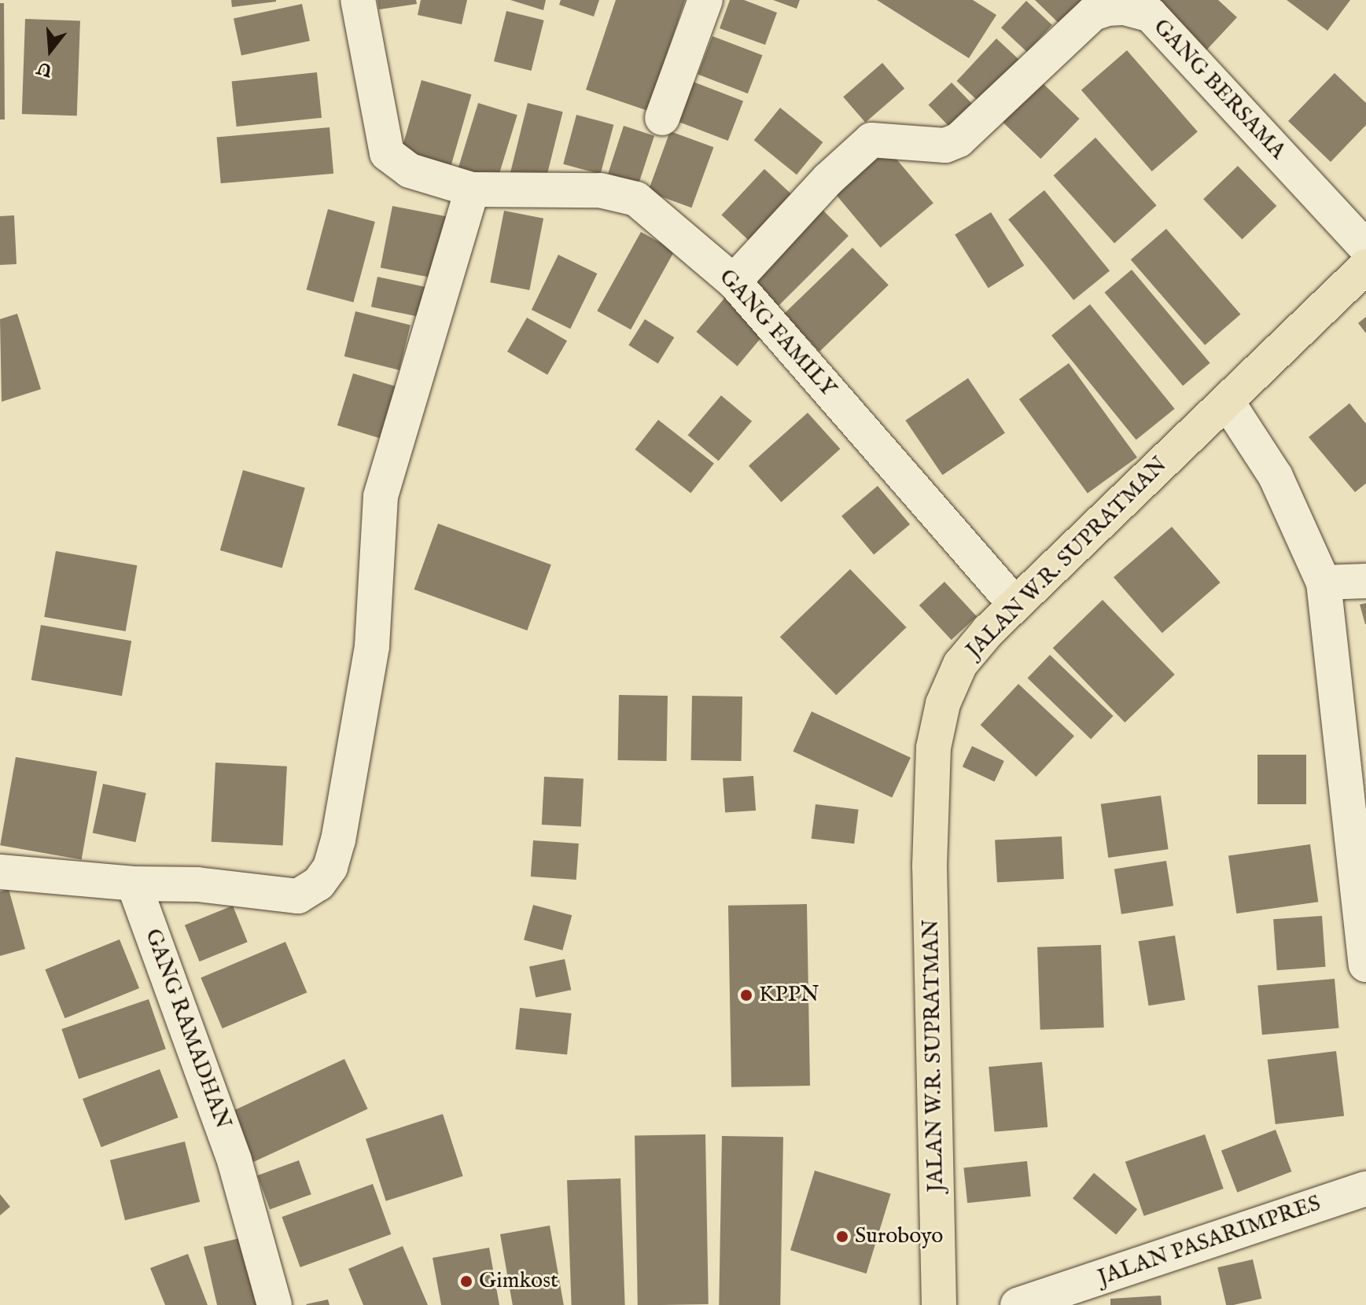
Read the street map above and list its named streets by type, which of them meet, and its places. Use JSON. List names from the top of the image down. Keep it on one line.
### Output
{"streets":{"highway":["JALAN W.R. SUPRATMAN"],"street":["GANG BERSAMA","GANG FAMILY","GANG RAMADHAN","JALAN PASARIMPRES"]},"crossings":[["GANG BERSAMA","GANG FAMILY"],["GANG FAMILY","JALAN W.R. SUPRATMAN"]],"places":["KPPN","Suroboyo","Gimkost"],"north":"bottom"}
